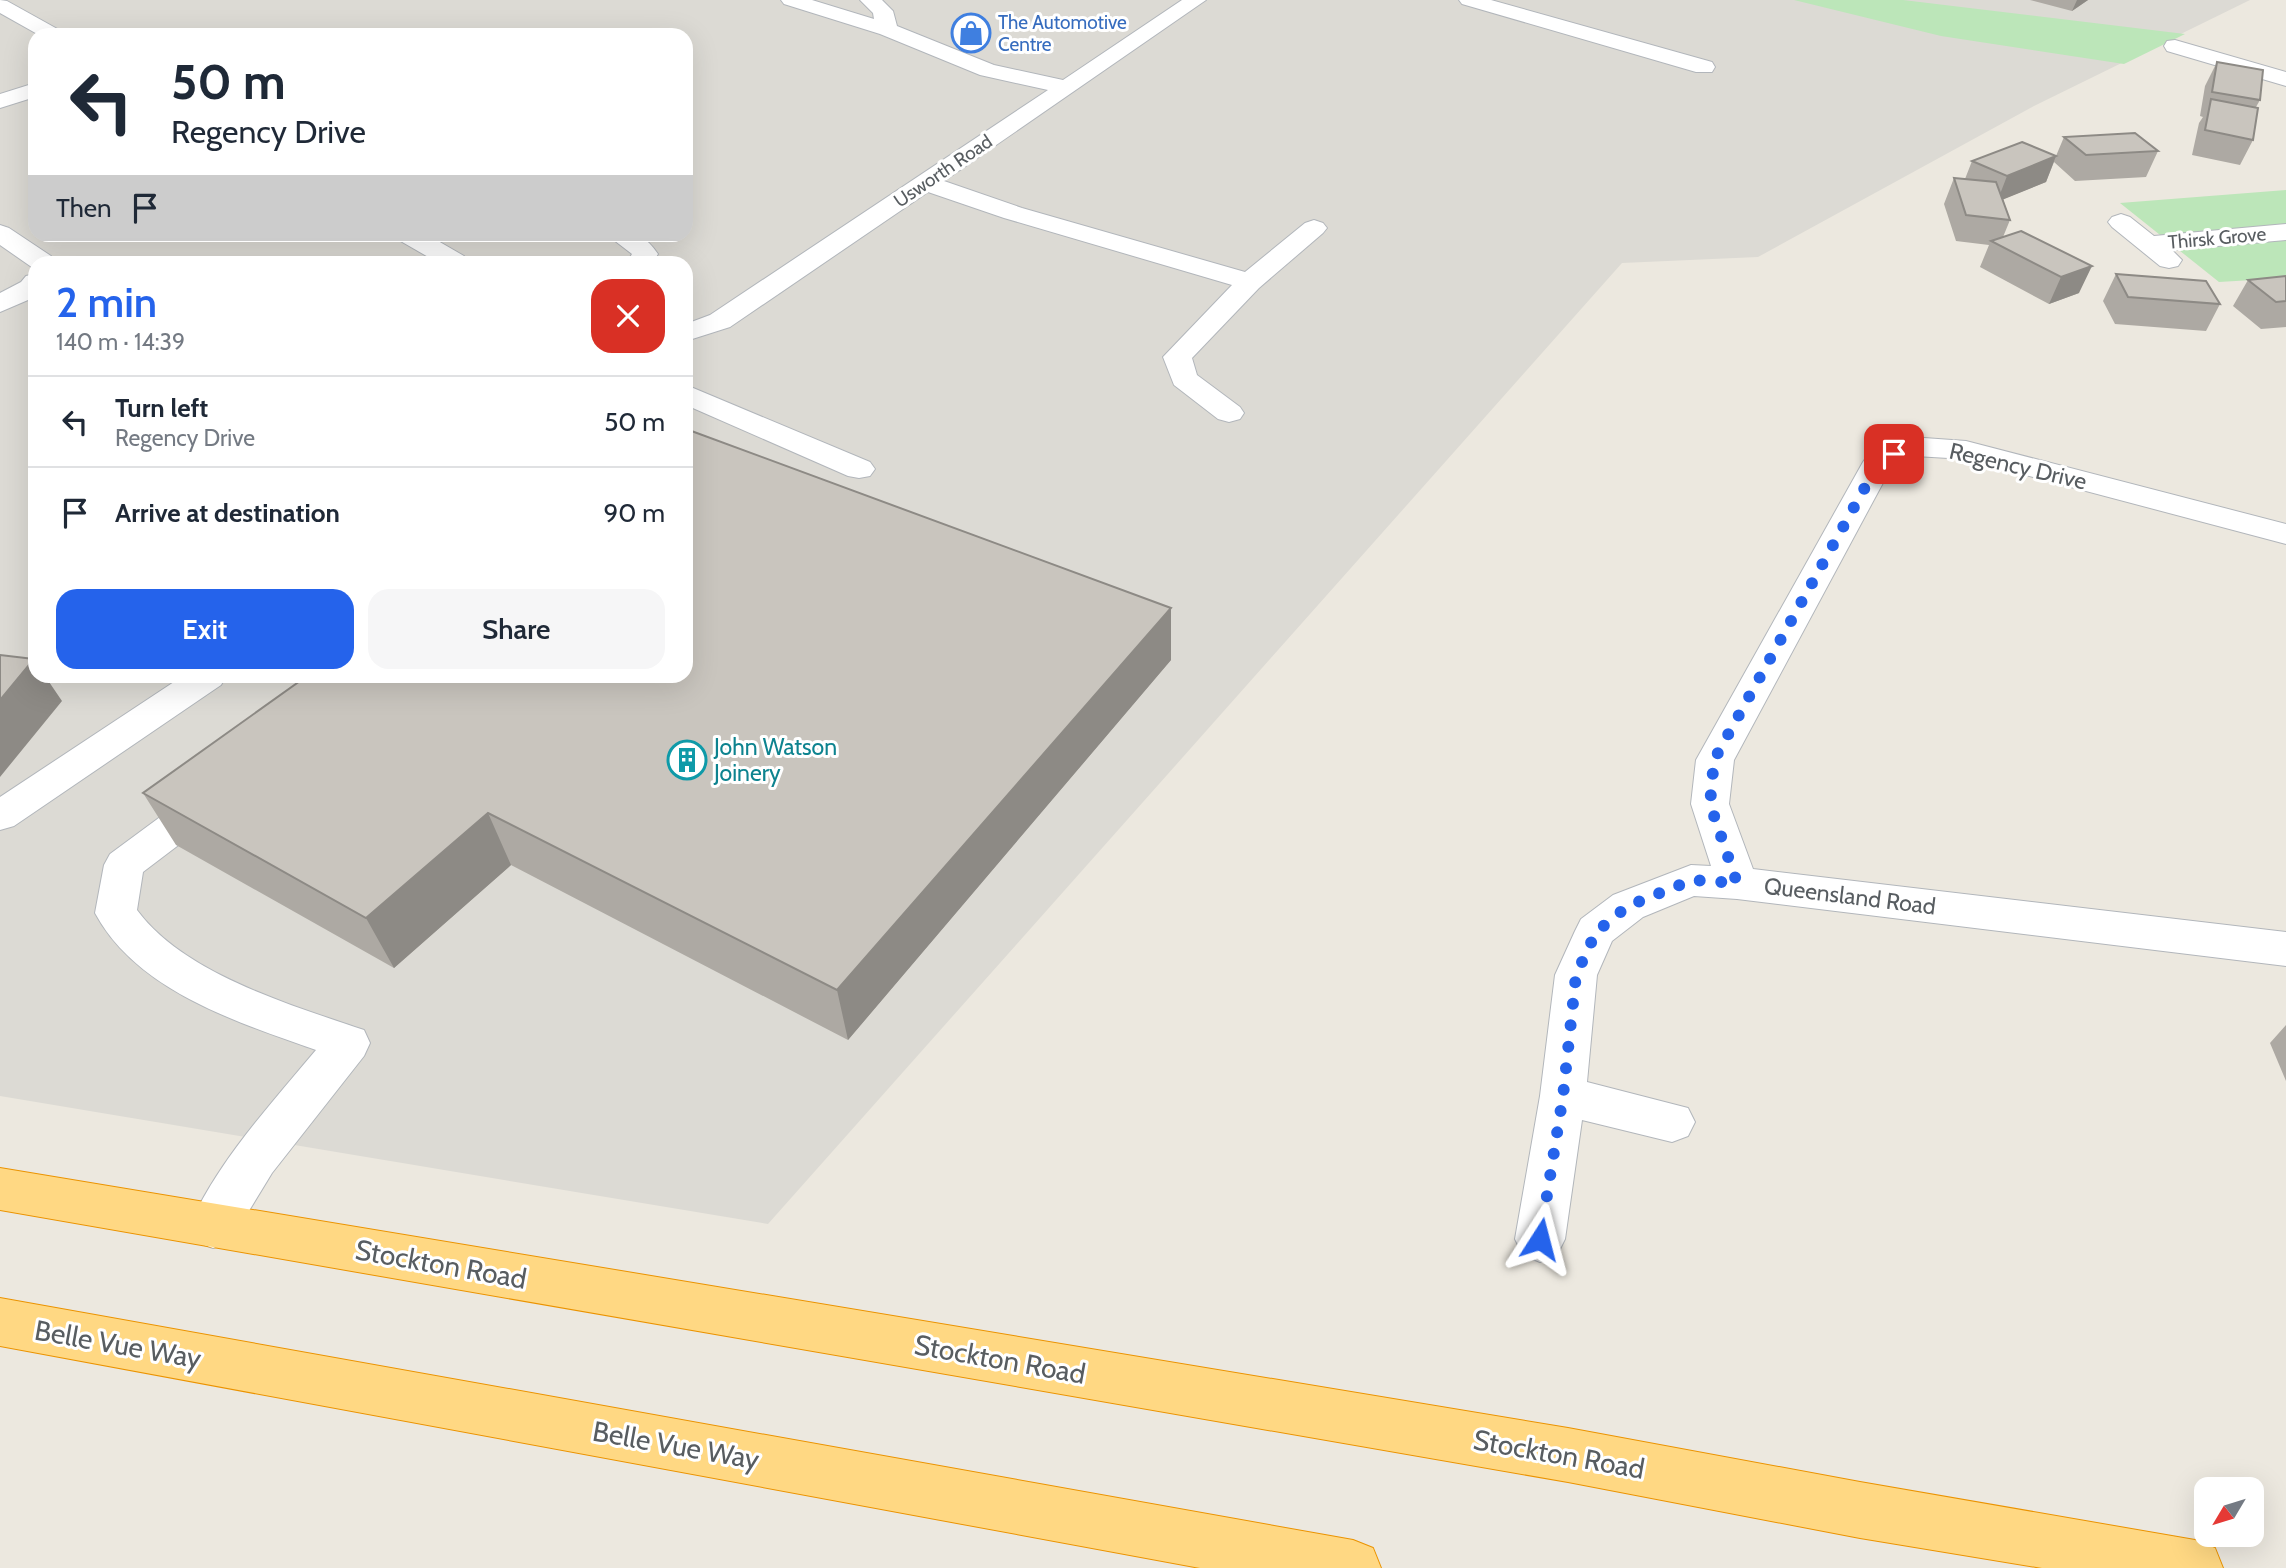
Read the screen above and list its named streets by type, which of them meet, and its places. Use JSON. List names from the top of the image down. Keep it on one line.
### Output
{"streets":{"highway":["Stockton Road","Belle Vue Way"],"street":["Usworth Road","Thirsk Grove","Regency Drive","Queensland Road"]},"crossings":[["Regency Drive","Queensland Road"]],"places":{"shop":["The Automotive Centre"],"building":["John Watson Joinery"]},"north":"bottom left","page":{"turn":["50 m","Regency Drive"],"then":"Then","heading":["2 min","140 m · 14:39"],"list":[{"name":"Turn left","note":"Regency Drive","value":"50 m"},{"name":"Arrive at destination","value":"90 m"}],"buttons":["Exit","Share"]}}
